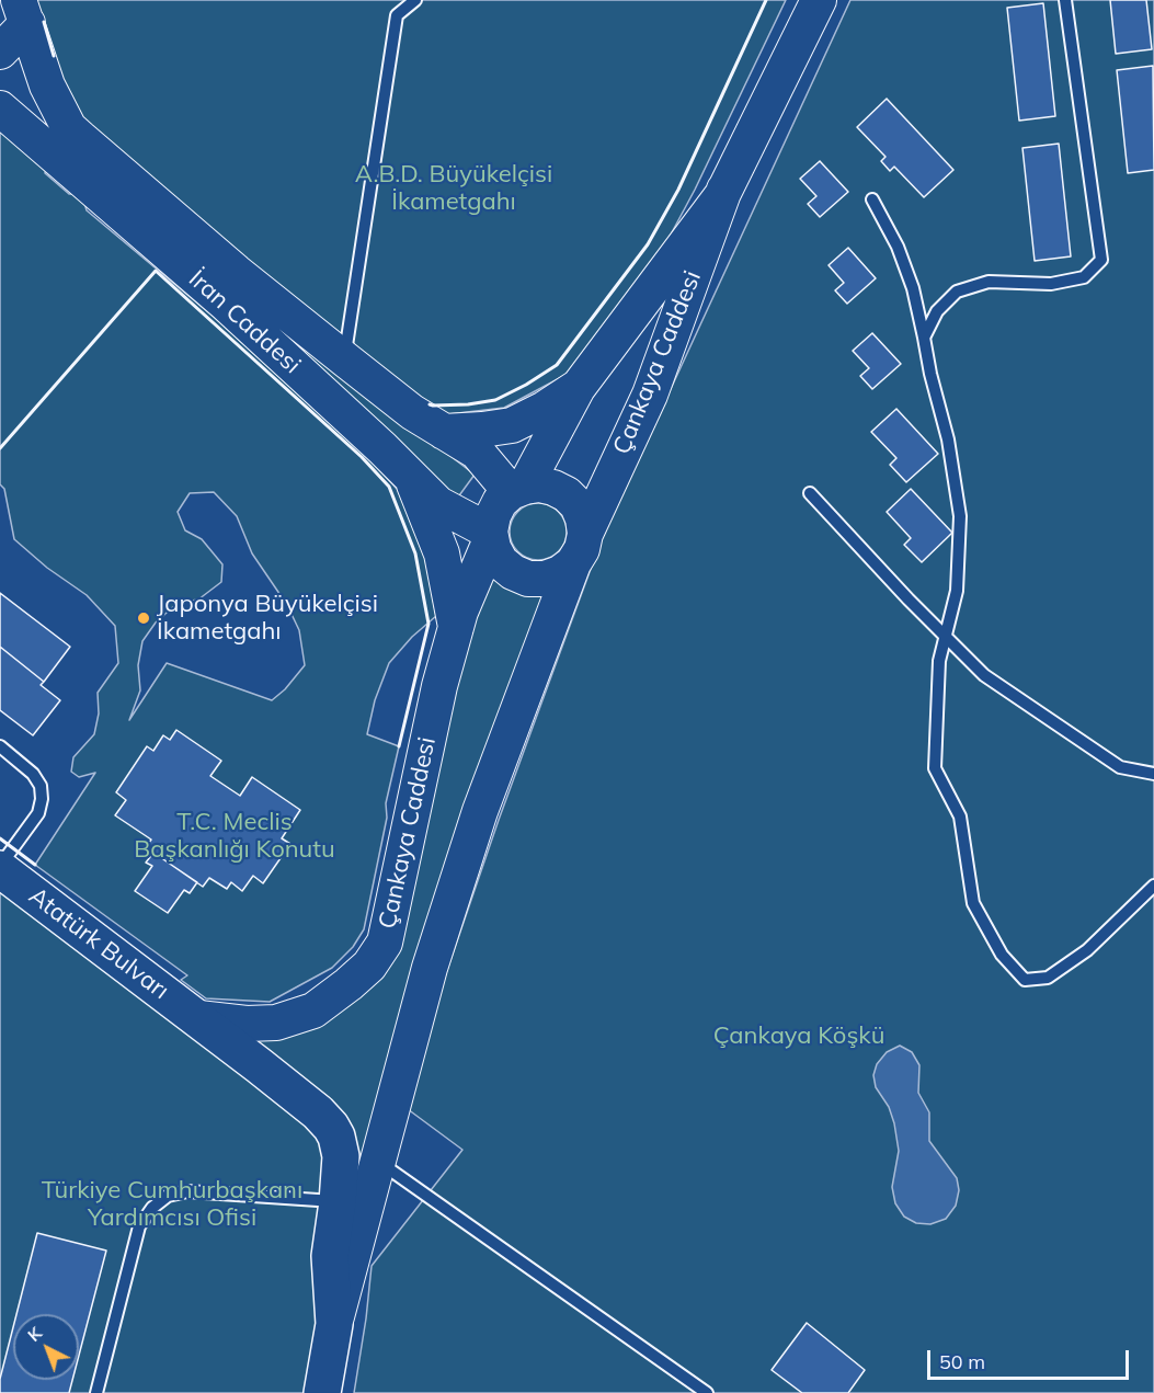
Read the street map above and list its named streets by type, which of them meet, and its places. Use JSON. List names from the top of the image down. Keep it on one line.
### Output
{"streets":{"main road":["İran Caddesi","Çankaya Caddesi","Atatürk Bulvarı"]},"crossings":[["İran Caddesi","Çankaya Caddesi"],["Çankaya Caddesi","Atatürk Bulvarı"]],"parks":["A.B.D. Büyükelçisi İkametgahı","T.C. Meclis Başkanlığı Konutu","Çankaya Köşkü","Türkiye Cumhurbaşkanı Yardımcısı Ofisi"],"places":["Japonya Büyükelçisi İkametgahı"],"scale_bar":"50 m","north":"top left"}
